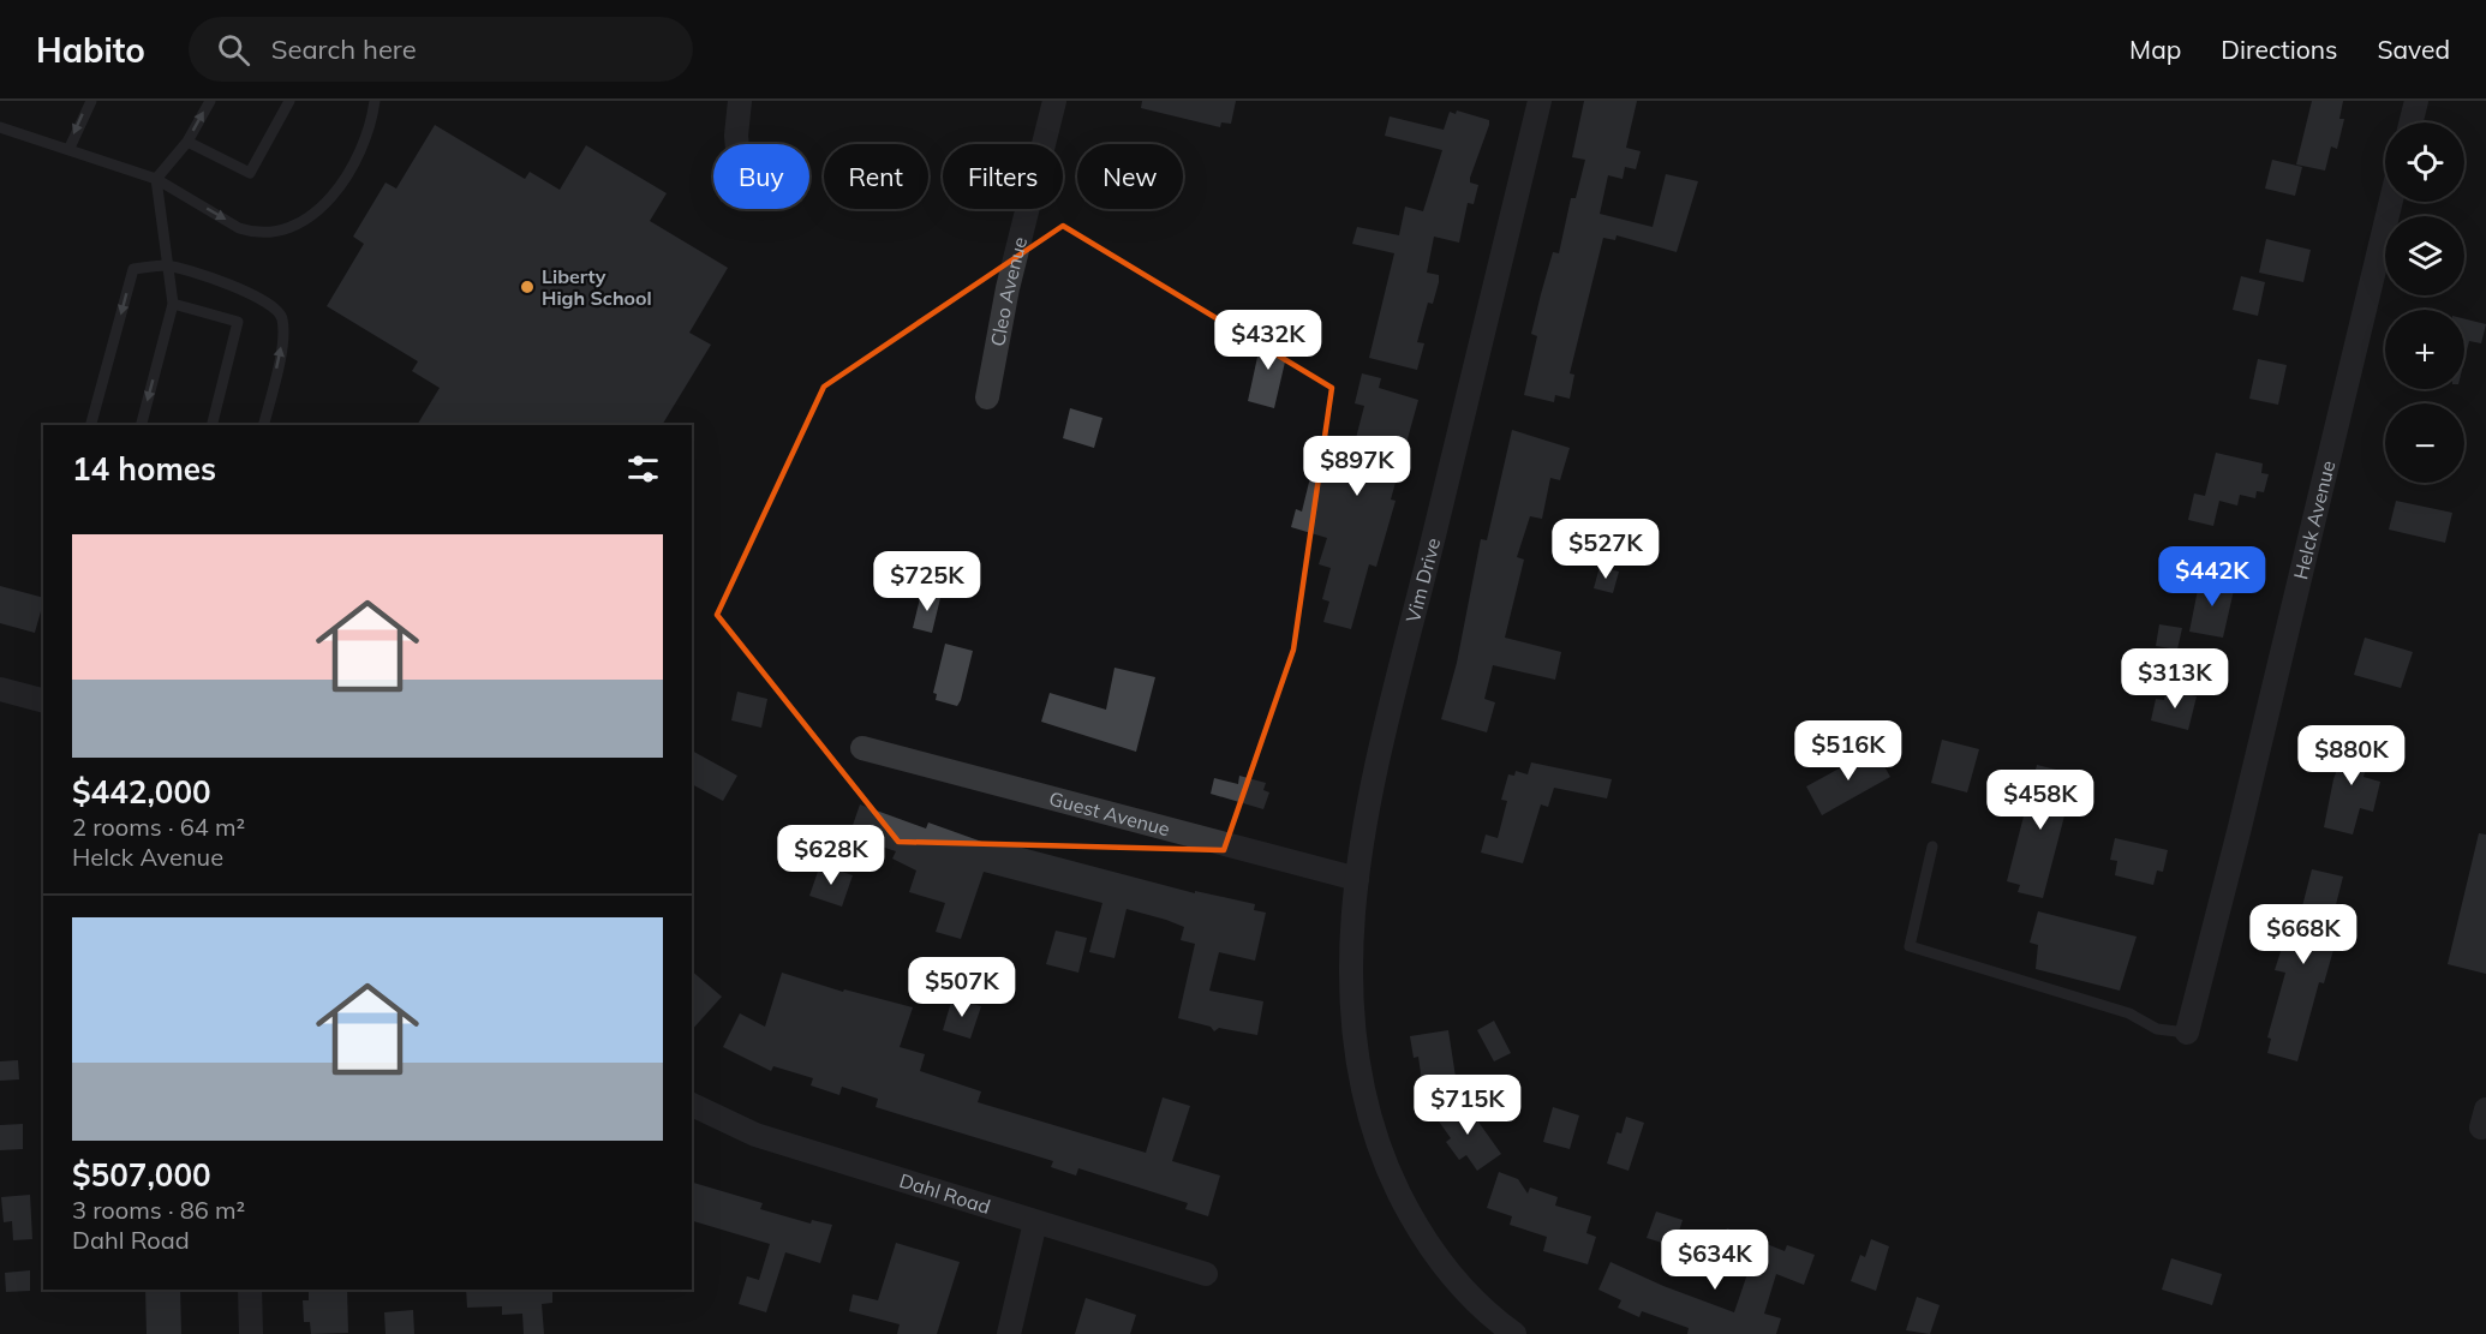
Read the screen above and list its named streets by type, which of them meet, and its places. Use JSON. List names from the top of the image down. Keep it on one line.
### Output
{"streets":{"street":["Cleo Avenue","Helck Avenue","Vim Drive","Guest Avenue","Dahl Road"]},"crossings":[["Vim Drive","Guest Avenue"]],"places":["Liberty High School"],"page":{"header":"Habito","search":"Search here","nav":["Map","Directions","Saved"],"map_buttons":["+","−"],"chip":["Buy","Rent","Filters","New"],"price":["$432K","$897K","$527K","$442K","$725K","$313K","$516K","$880K","$458K","$628K","$668K","$507K","$715K","$634K"],"heading":"14 homes","list":[{"name":"$442,000","note":"2 rooms · 64 m² · Helck Avenue"},{"name":"$507,000","note":"3 rooms · 86 m² · Dahl Road"}]}}
